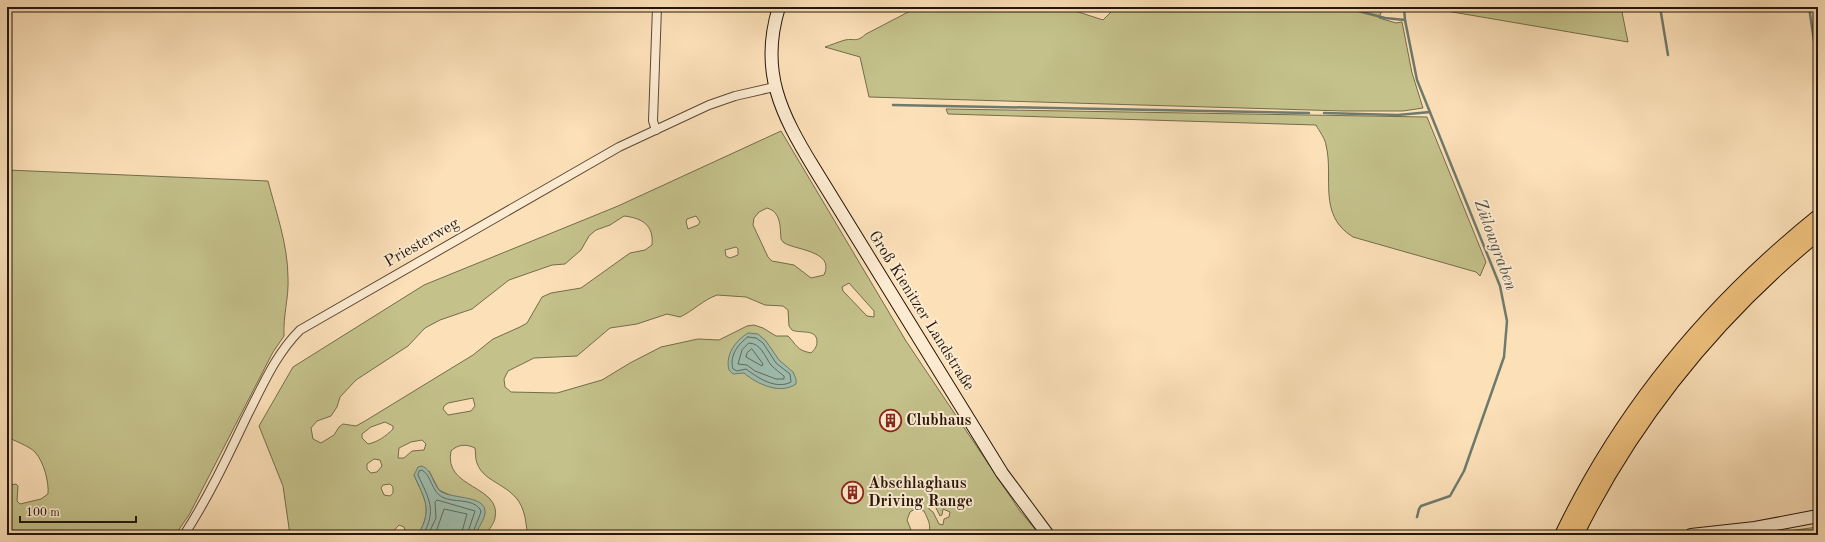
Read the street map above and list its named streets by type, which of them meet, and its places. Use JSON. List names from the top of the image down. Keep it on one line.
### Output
{"streets":{"main road":["Groß Kienitzer Landstraße"],"street":["Priesterweg"]},"crossings":[["Priesterweg","Groß Kienitzer Landstraße"]],"water":["Zülowgraben"],"places":{"building":["Clubhaus","Abschlaghaus Driving Range"]},"scale_bar":"100 m"}
